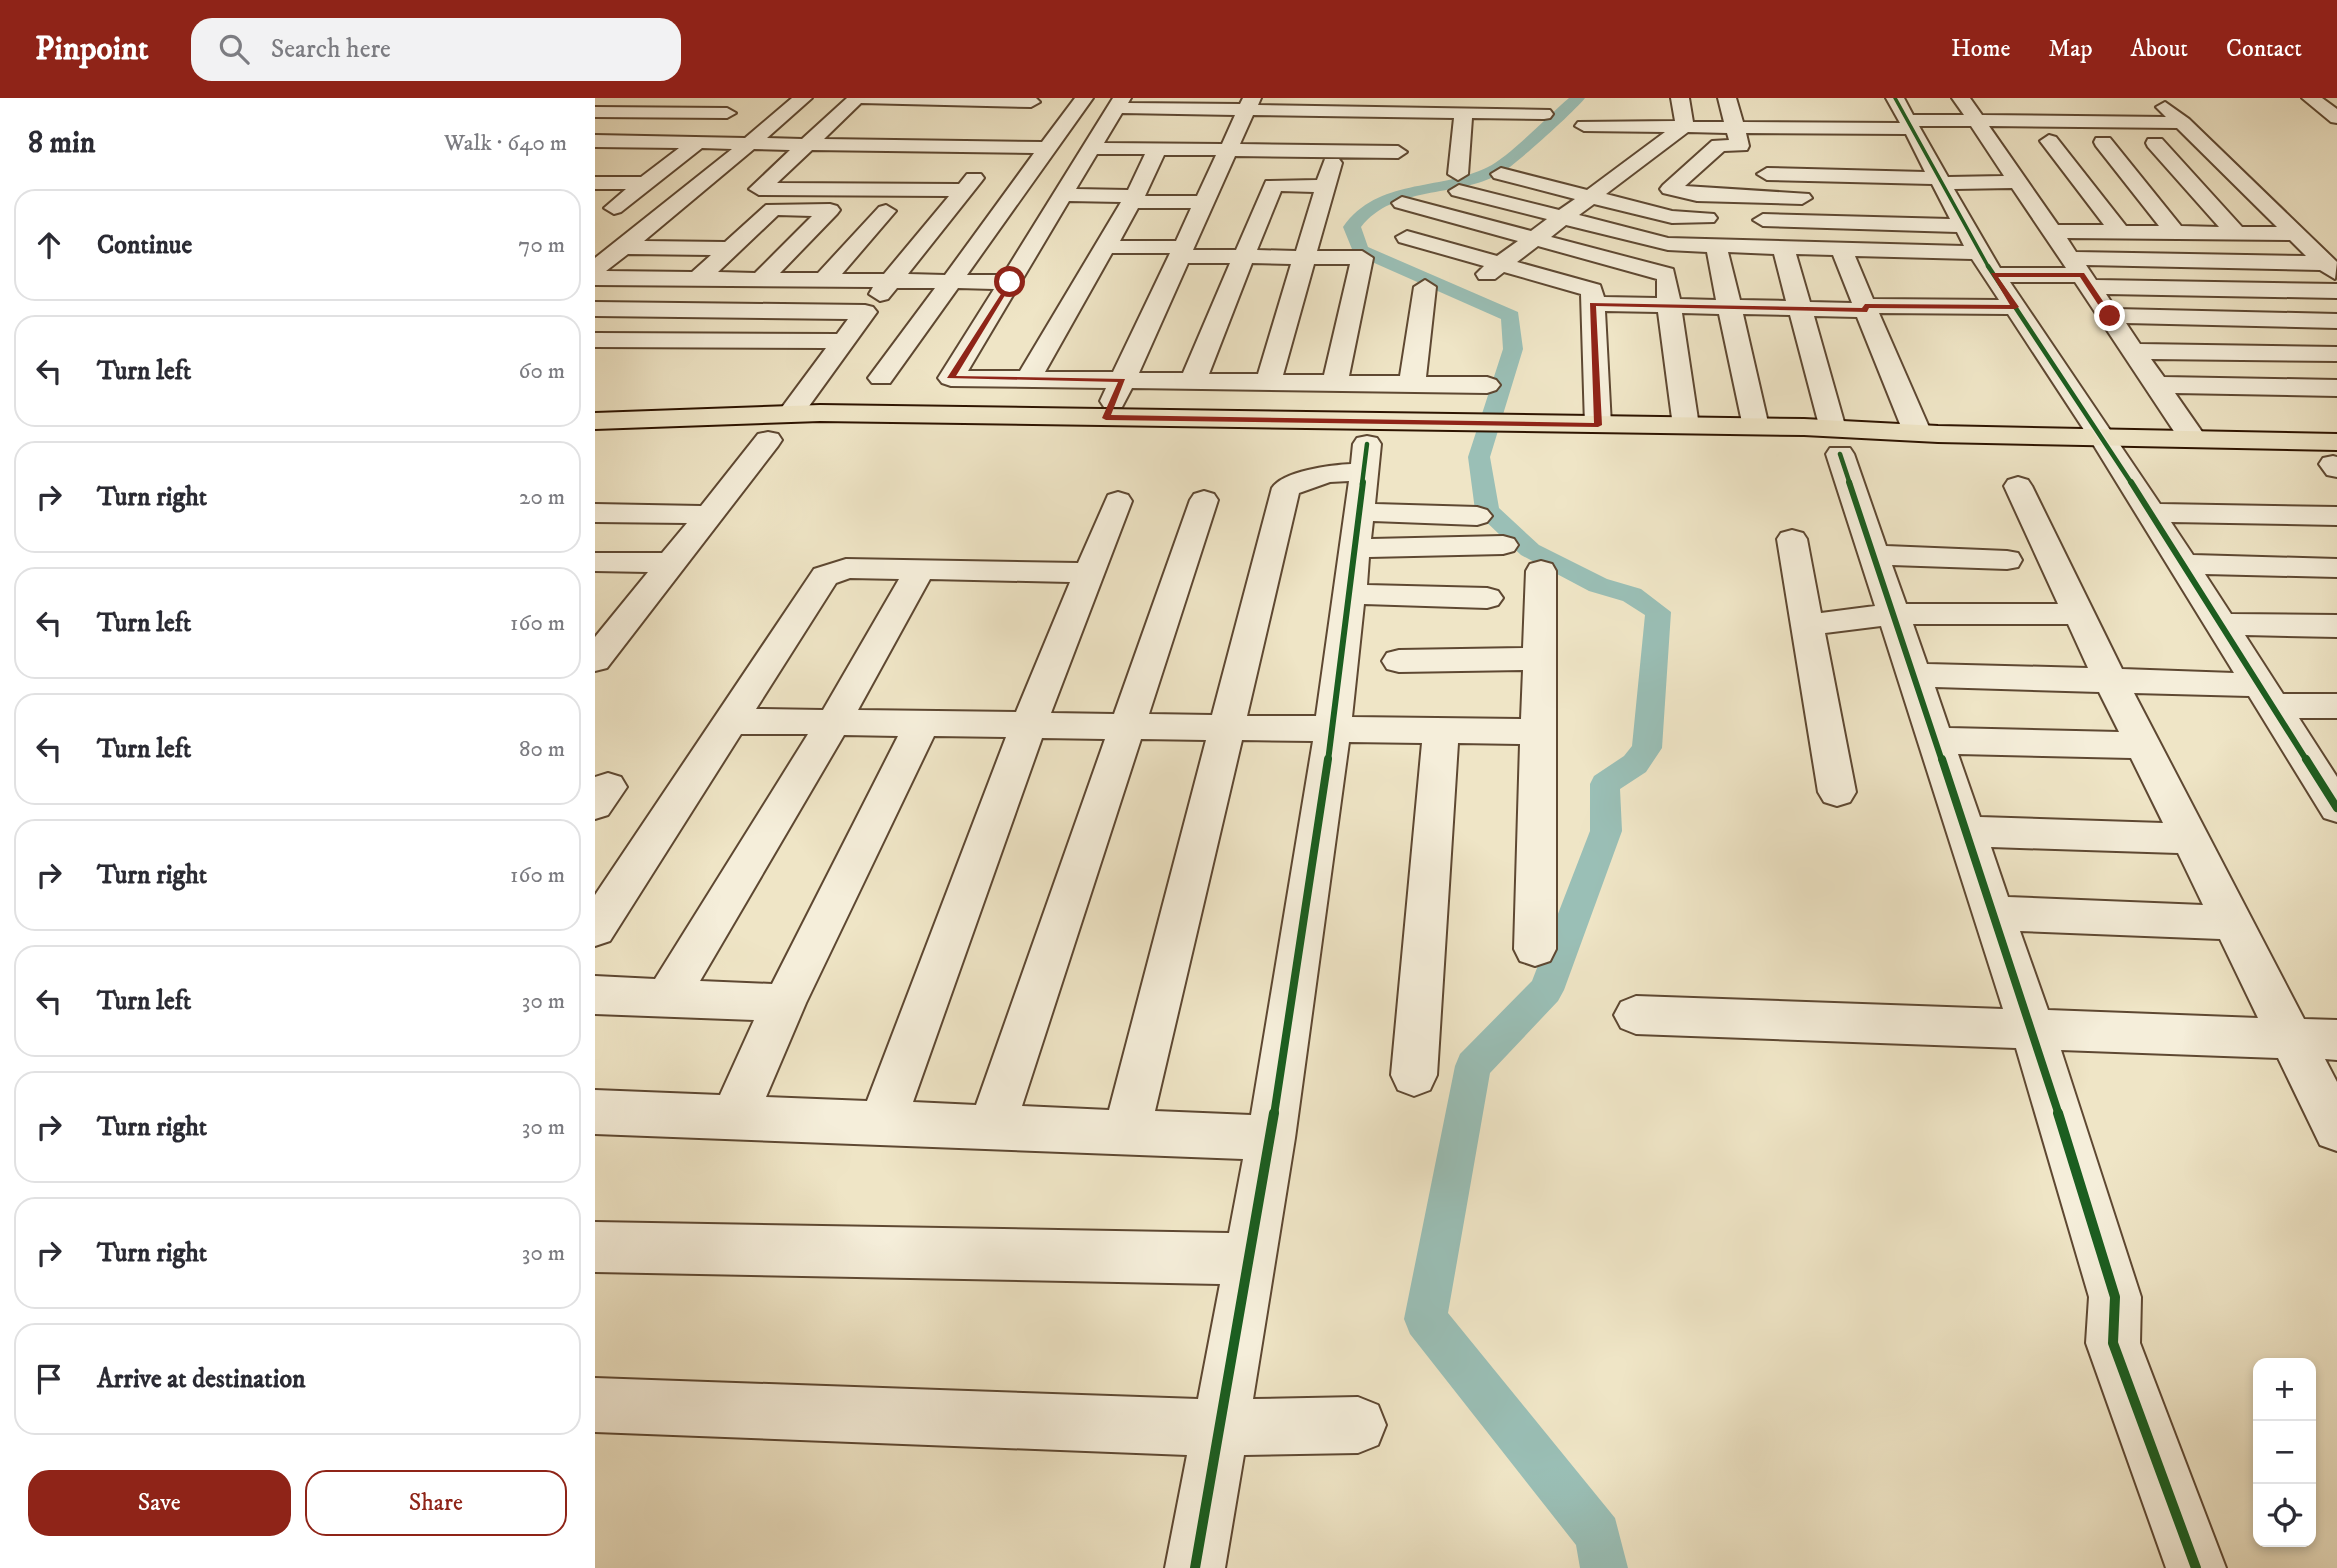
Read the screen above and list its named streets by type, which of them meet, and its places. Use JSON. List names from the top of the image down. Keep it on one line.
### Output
{"page":{"header":"Pinpoint","search":"Search here","nav":["Home","Map","About","Contact"],"heading":["8 min","Walk · 640 m"],"list":[["Continue","70 m"],["Turn left","60 m"],["Turn right","20 m"],["Turn left","160 m"],["Turn left","80 m"],["Turn right","160 m"],["Turn left","30 m"],["Turn right","30 m"],["Turn right","30 m"],"Arrive at destination"],"map_buttons":["+","−"],"buttons":["Save","Share"]}}
